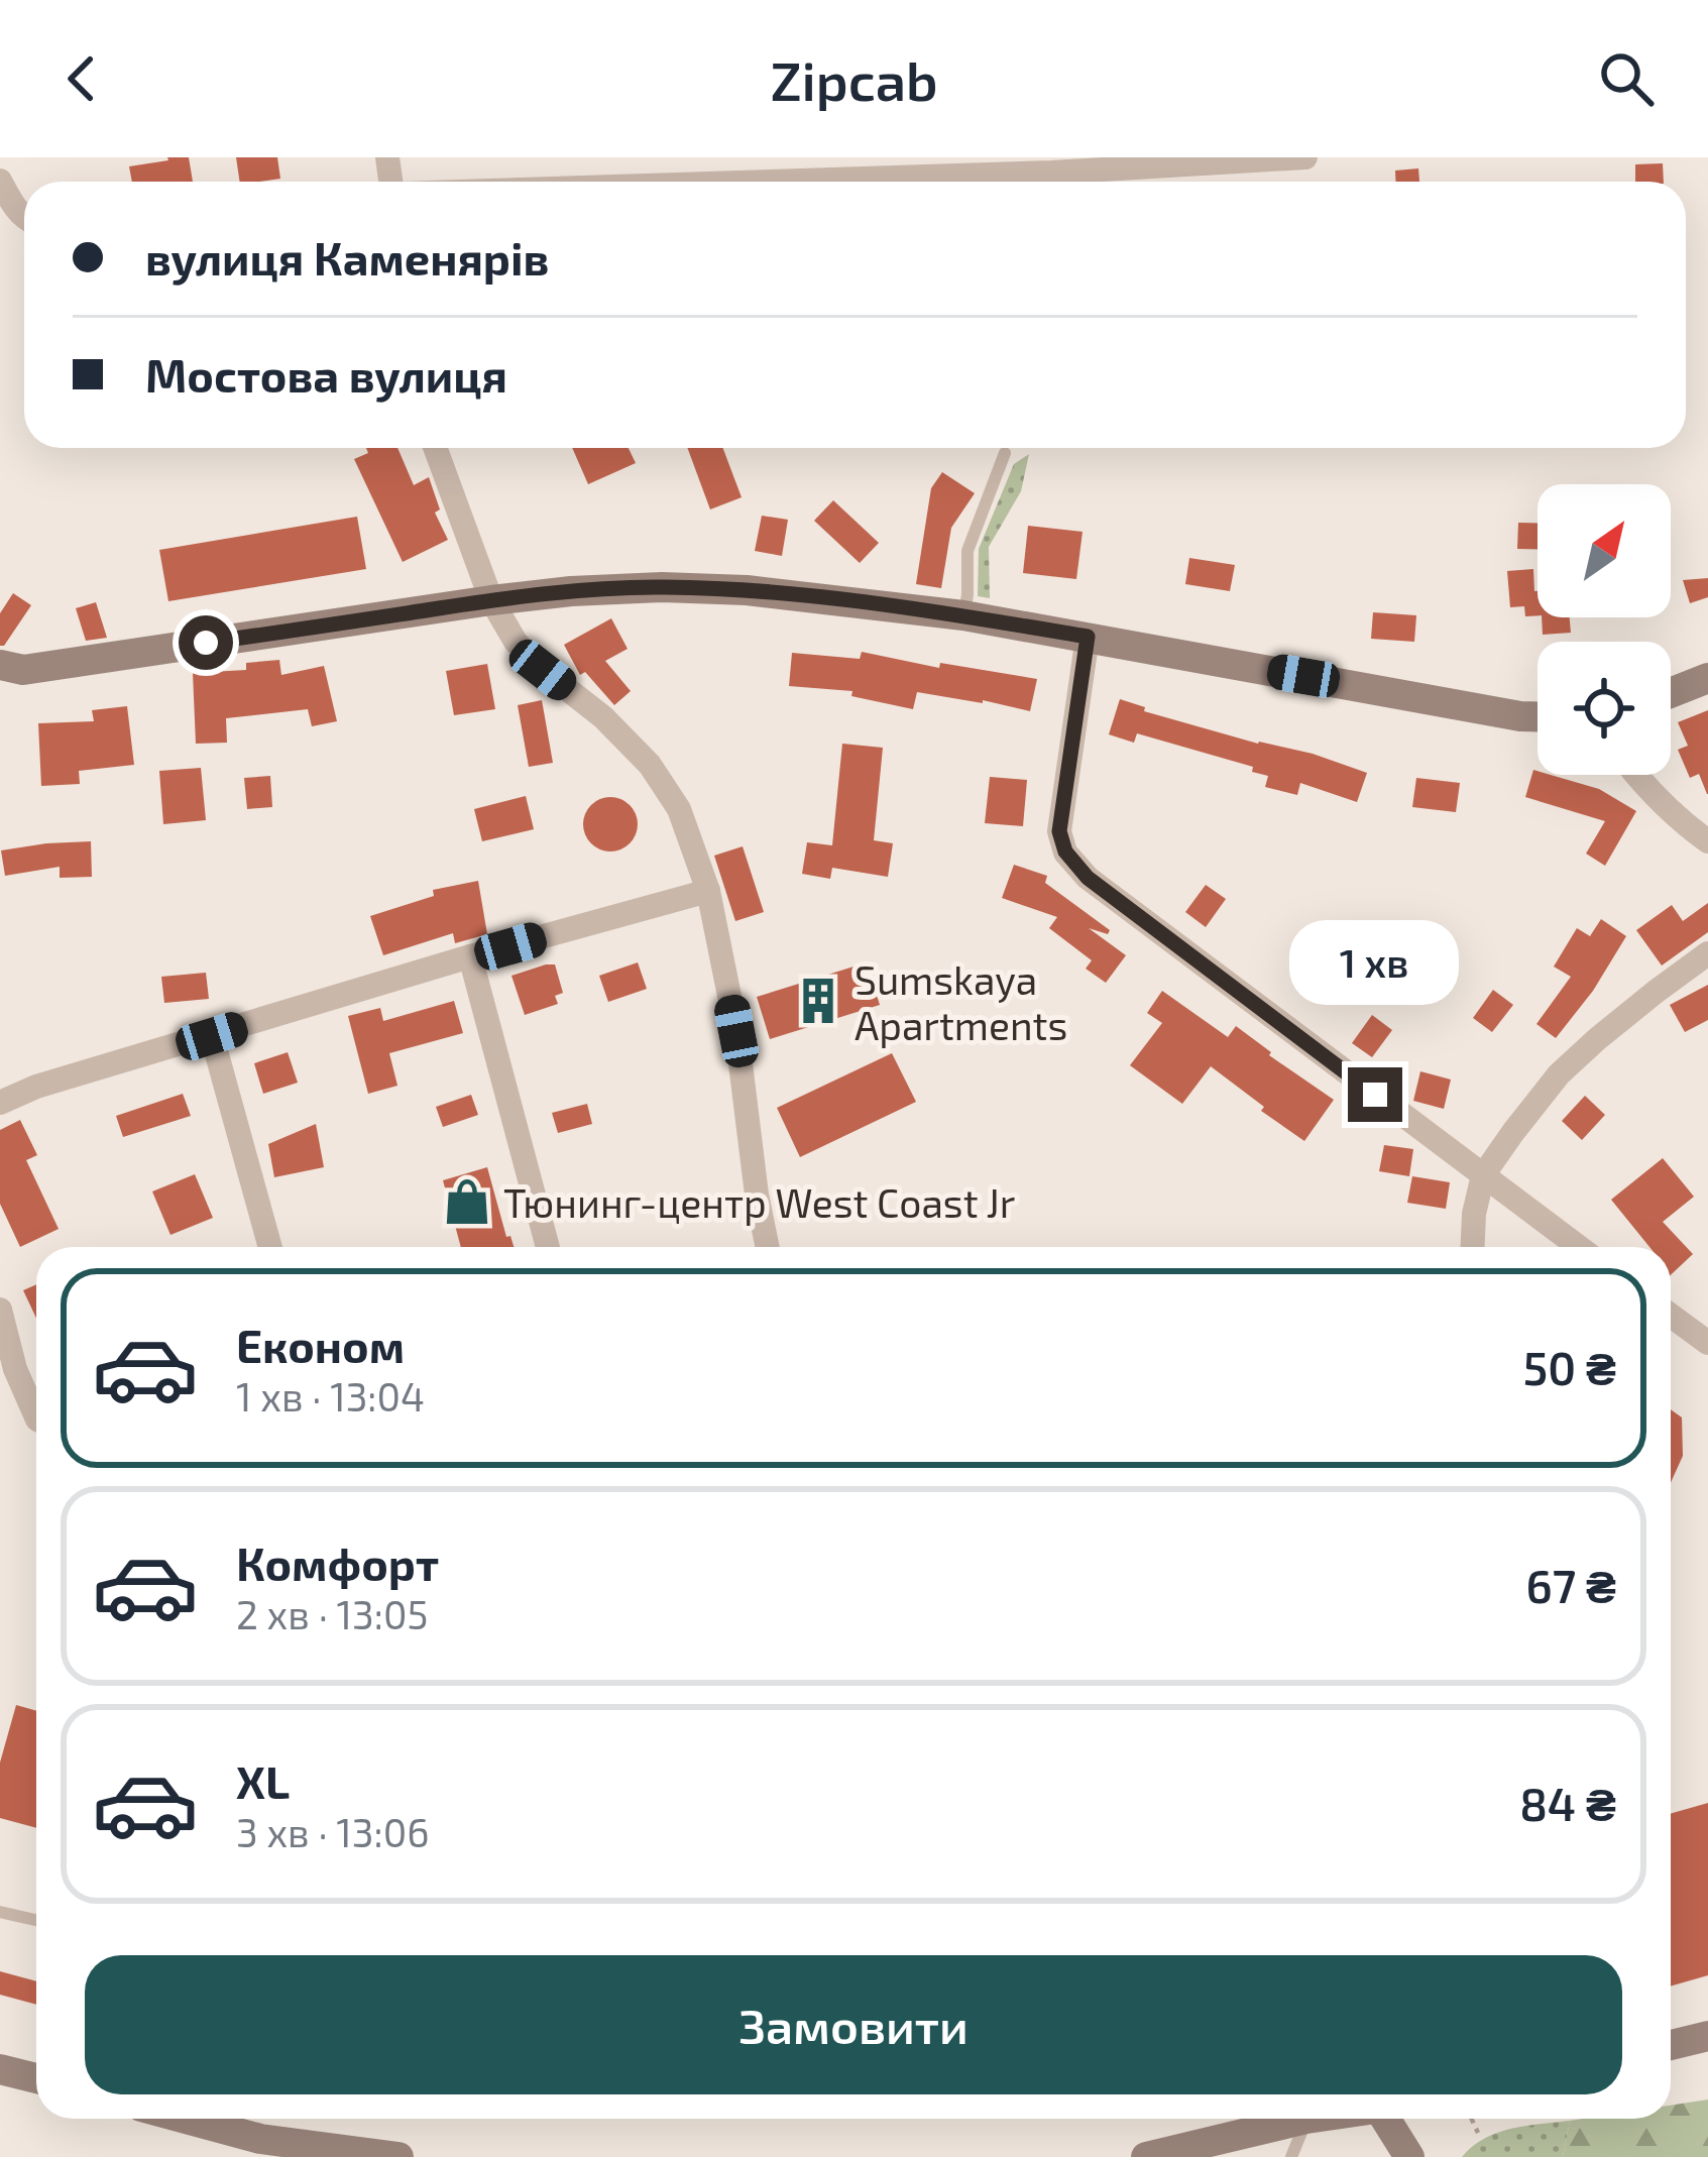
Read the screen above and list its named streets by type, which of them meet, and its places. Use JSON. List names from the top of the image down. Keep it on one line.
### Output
{"places":{"building":["Sumskaya Apartments"],"shop":["Тюнинг-центр West Coast Jr"]},"north":"top right","page":{"header":"Zipcab","banner":["вулиця Каменярів","Мостова вулиця"],"bubble":"1 хв","list":[{"name":"Економ","note":"1 хв · 13:04","value":"50 ₴"},{"name":"Комфорт","note":"2 хв · 13:05","value":"67 ₴"},{"name":"XL","note":"3 хв · 13:06","value":"84 ₴"}],"buttons":"Замовити"}}
